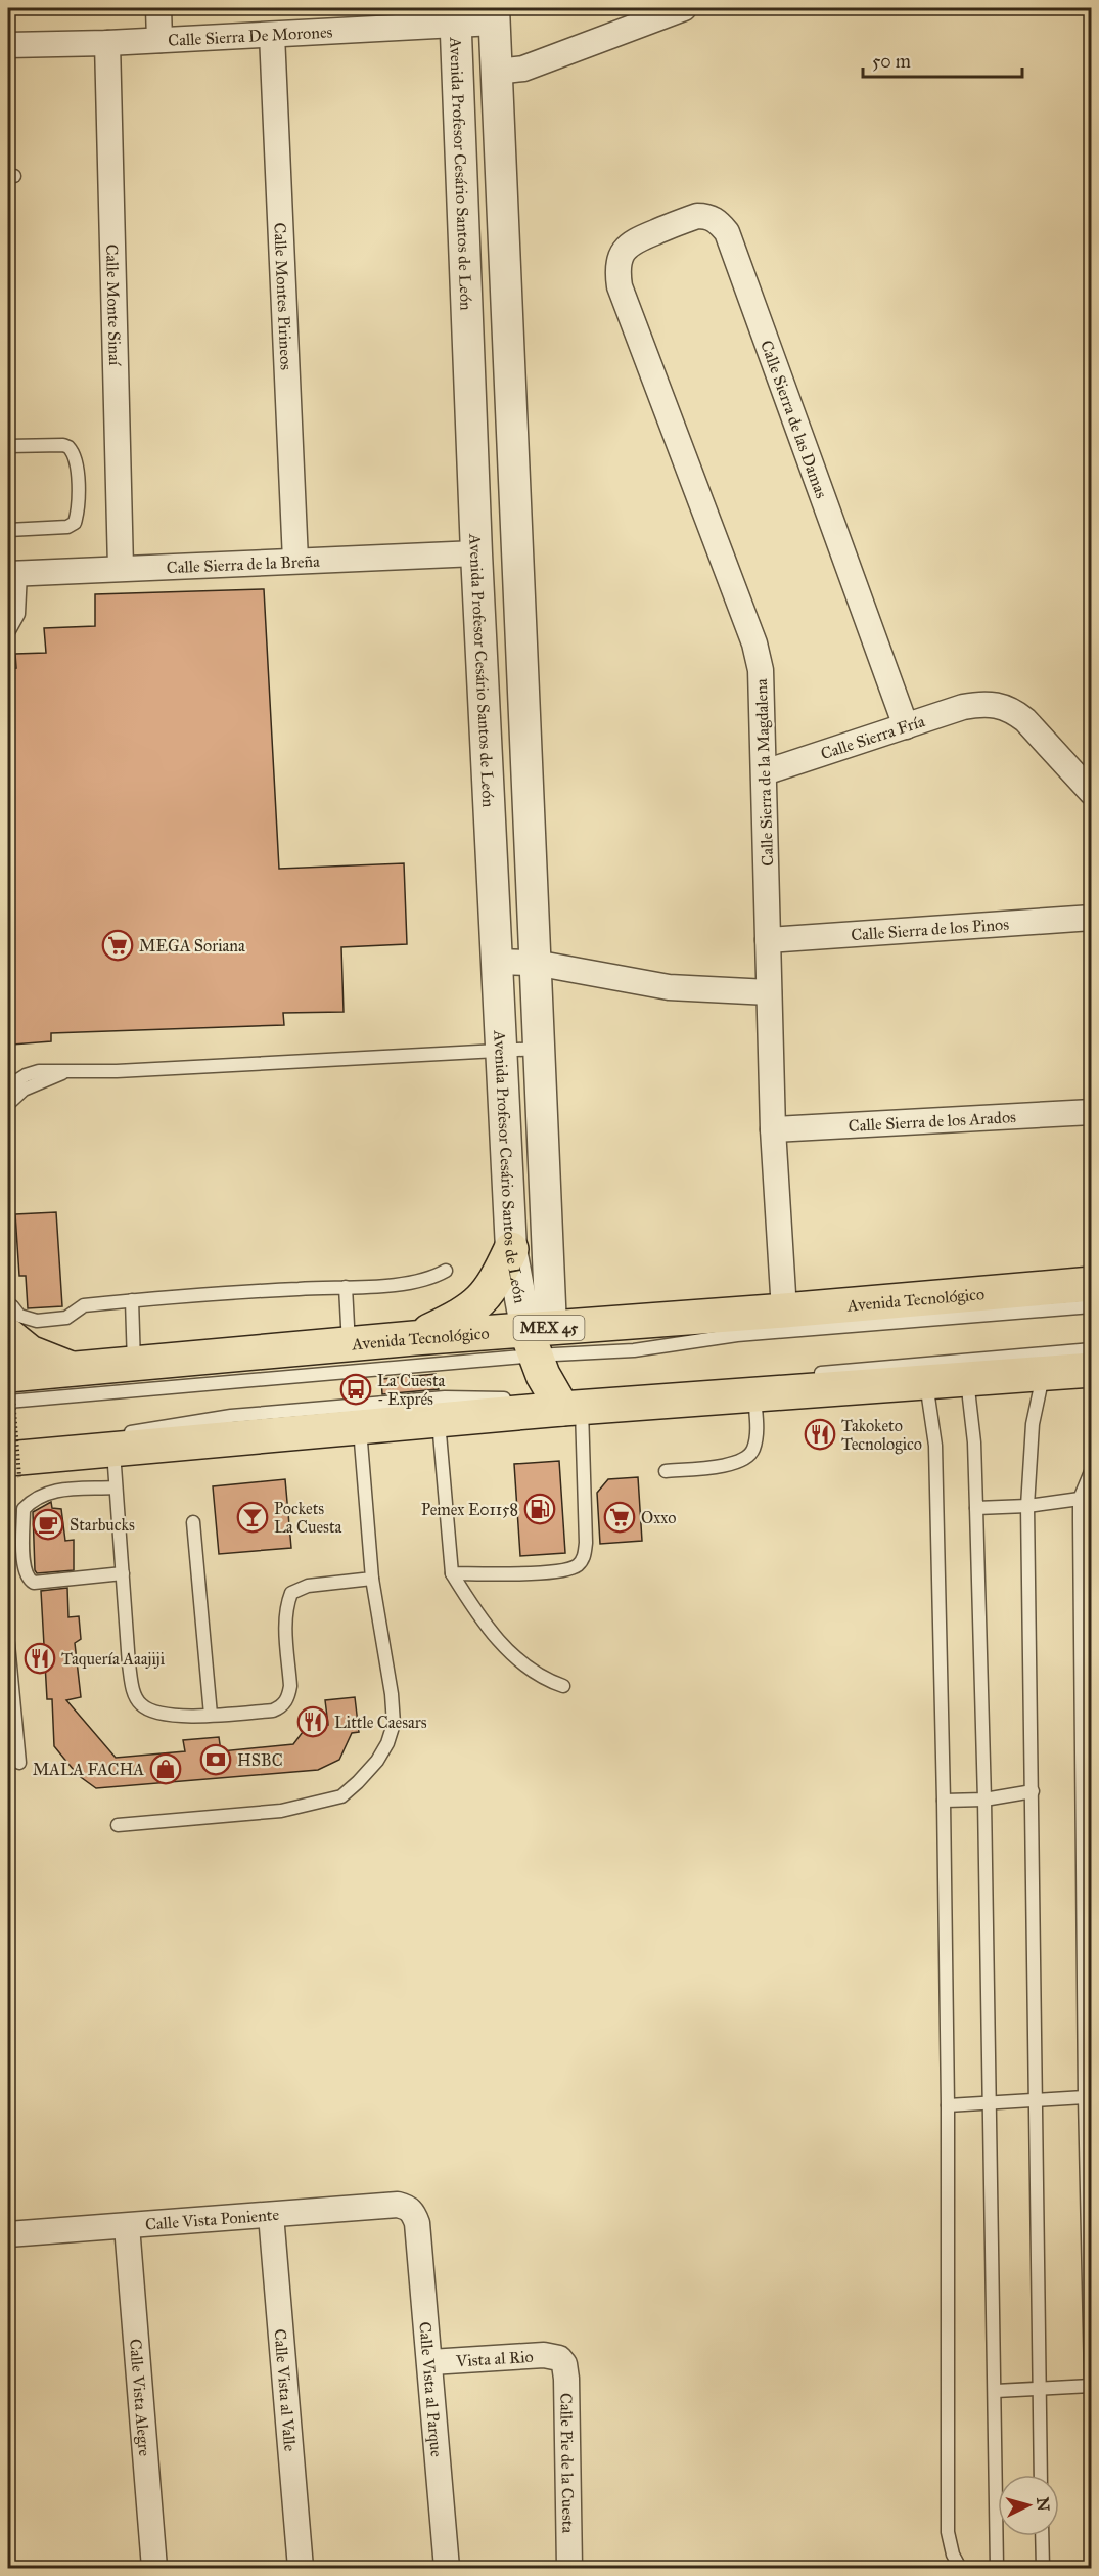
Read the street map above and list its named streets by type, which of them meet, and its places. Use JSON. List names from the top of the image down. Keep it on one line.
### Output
{"streets":{"main road":["Avenida Tecnológico","MEX 45"],"street":["Calle Sierra De Morones","Avenida Profesor Cesário Santos de León","Calle Montes Pirineos","Calle Monte Sinaí","Calle Sierra de las Damas","Calle Sierra de la Breña","Calle Sierra Fría","Calle Sierra de la Magdalena","Calle Sierra de los Pinos","Calle Sierra de los Arados","Calle Vista Poniente","Vista al Rio","Calle Vista al Parque","Calle Vista al Valle","Calle Vista Alegre","Calle Pie de la Cuesta"]},"crossings":[["Calle Sierra De Morones","Avenida Profesor Cesário Santos de León"],["Calle Sierra De Morones","Calle Montes Pirineos"],["Calle Sierra De Morones","Calle Monte Sinaí"],["Avenida Profesor Cesário Santos de León","Calle Sierra de la Breña"],["Avenida Profesor Cesário Santos de León","Avenida Tecnológico"],["Calle Montes Pirineos","Calle Sierra de la Breña"],["Calle Monte Sinaí","Calle Sierra de la Breña"],["Calle Sierra de las Damas","Calle Sierra Fría"],["Calle Sierra de las Damas","Calle Sierra de la Magdalena"],["Calle Sierra Fría","Calle Sierra de la Magdalena"],["Calle Sierra de la Magdalena","Calle Sierra de los Pinos"],["Calle Sierra de la Magdalena","Calle Sierra de los Arados"],["Calle Sierra de la Magdalena","Avenida Tecnológico"],["Calle Vista Poniente","Calle Vista al Parque"],["Calle Vista Poniente","Calle Vista al Valle"],["Calle Vista Poniente","Calle Vista Alegre"],["Vista al Rio","Calle Vista al Parque"],["Vista al Rio","Calle Pie de la Cuesta"]],"places":{"supermarket":["MEGA Soriana","Oxxo"],"bus stop":["La Cuesta - Exprés"],"restaurant":["Takoketo Tecnologico","Taquería Aaajiji","Little Caesars"],"fuel station":["Pemex E01158"],"bar":["Pockets La Cuesta"],"cafe":["Starbucks"],"bank":["HSBC"],"shop":["MALA FACHA"]},"scale_bar":"50 m","north":"right"}
